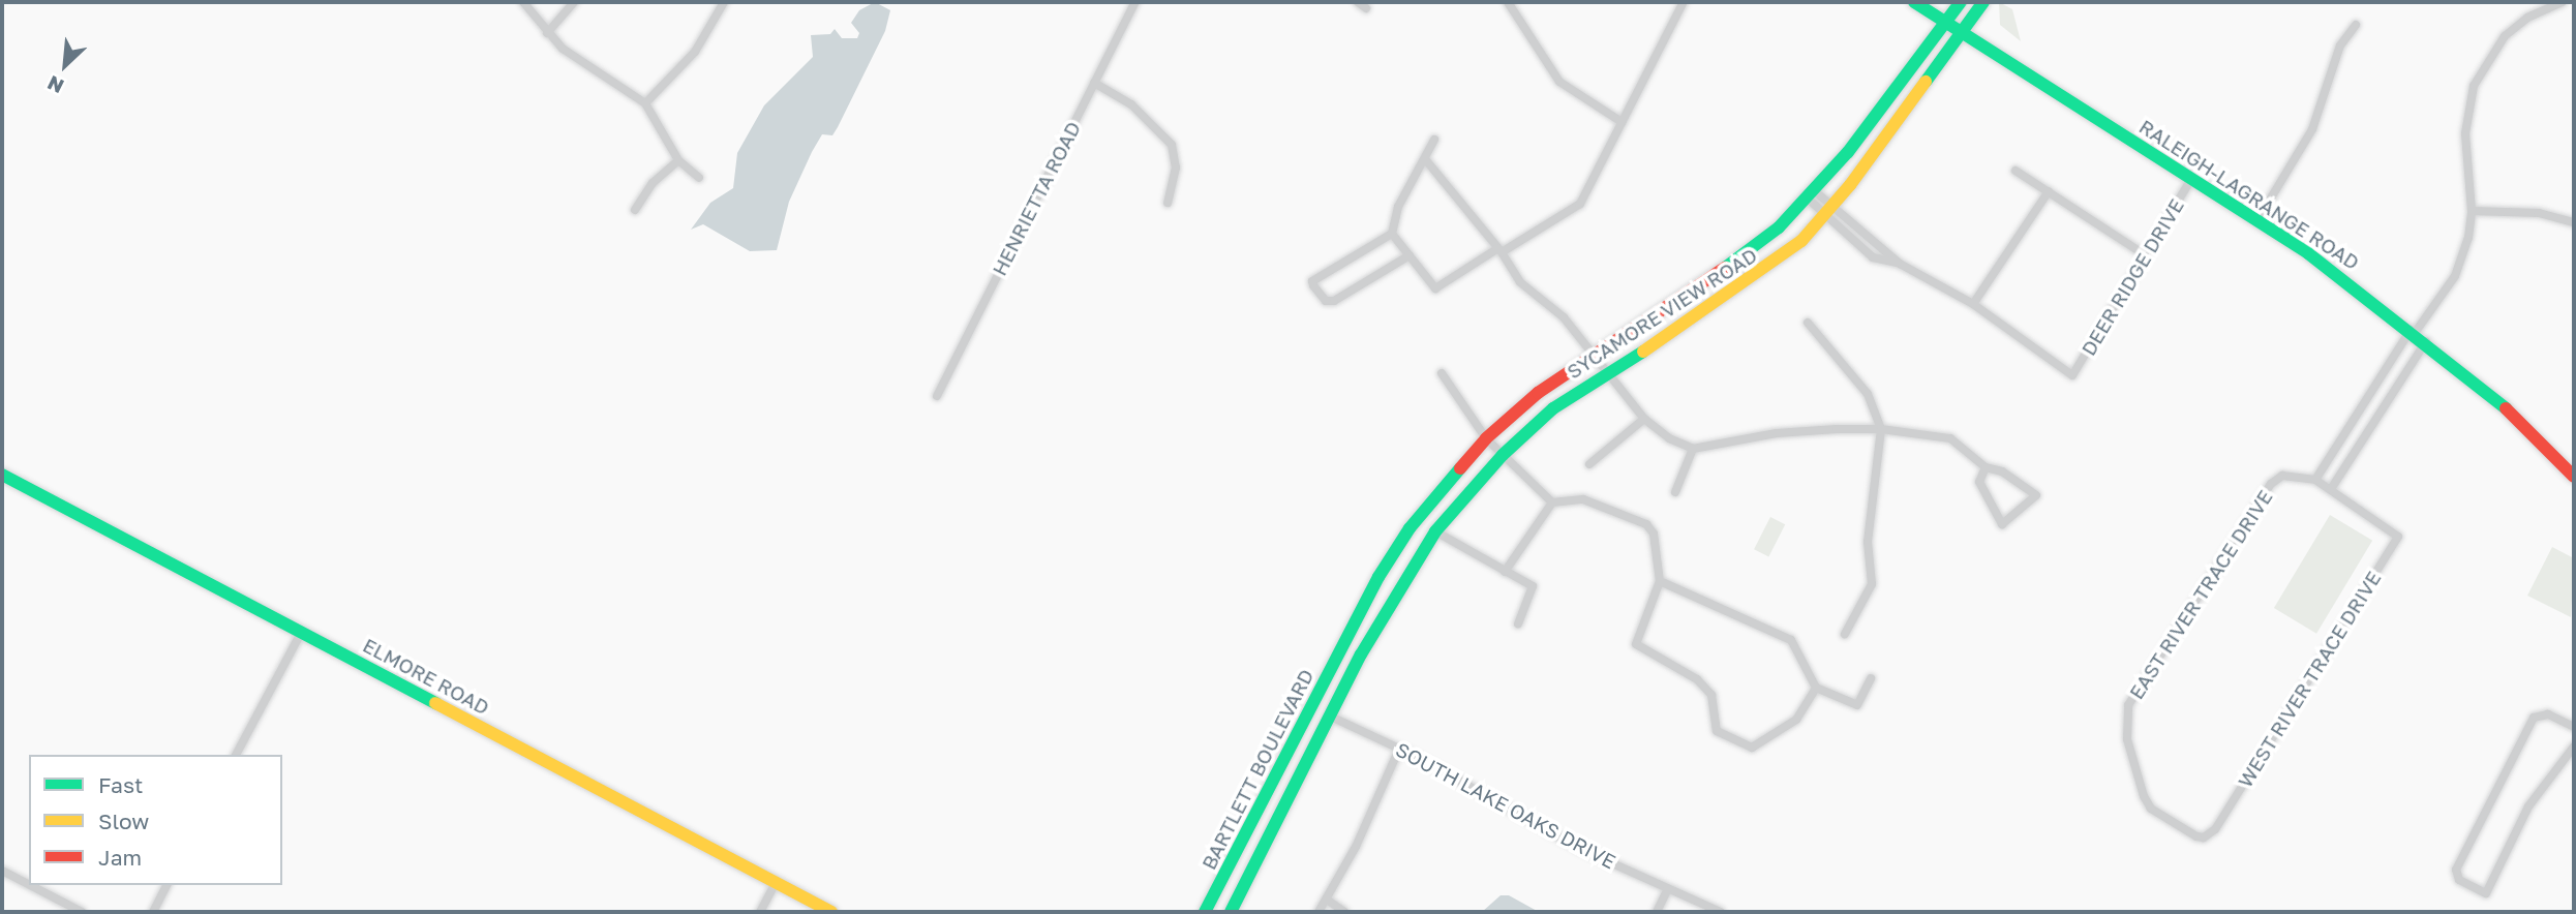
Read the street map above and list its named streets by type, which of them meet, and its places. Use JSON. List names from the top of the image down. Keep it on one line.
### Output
{"streets":{"main road":["RALEIGH-LAGRANGE ROAD","SYCAMORE VIEW ROAD","ELMORE ROAD","BARTLETT BOULEVARD"],"street":["HENRIETTA ROAD","DEER RIDGE DRIVE","EAST RIVER TRACE DRIVE","WEST RIVER TRACE DRIVE","SOUTH LAKE OAKS DRIVE"]},"crossings":[["RALEIGH-LAGRANGE ROAD","DEER RIDGE DRIVE"],["RALEIGH-LAGRANGE ROAD","SYCAMORE VIEW ROAD"],["SYCAMORE VIEW ROAD","BARTLETT BOULEVARD"],["EAST RIVER TRACE DRIVE","WEST RIVER TRACE DRIVE"],["BARTLETT BOULEVARD","SOUTH LAKE OAKS DRIVE"]],"legend":["Fast","Slow","Jam"],"north":"bottom left"}
